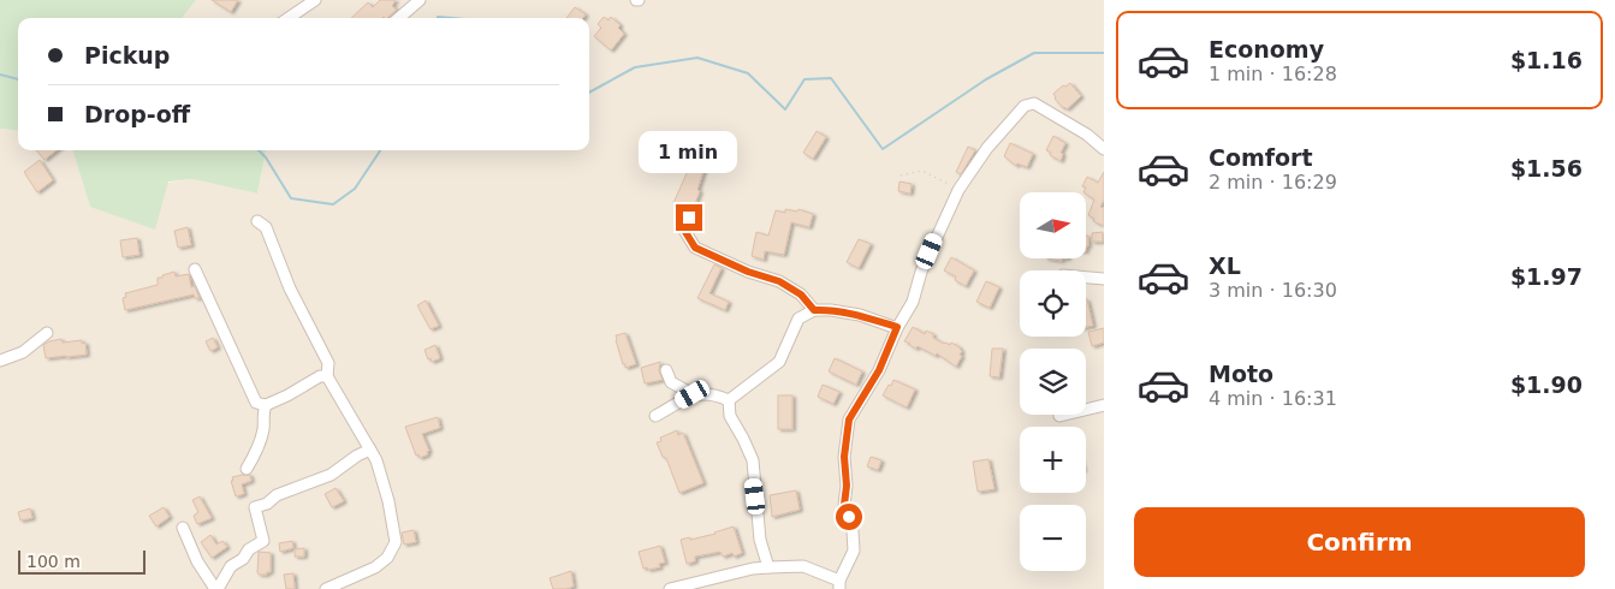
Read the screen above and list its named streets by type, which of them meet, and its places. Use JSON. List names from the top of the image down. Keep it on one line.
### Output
{"scale_bar":"100 m","north":"right","page":{"list":[{"name":"Economy","note":"1 min · 16:28","value":"$1.16"},{"name":"Comfort","note":"2 min · 16:29","value":"$1.56"},{"name":"XL","note":"3 min · 16:30","value":"$1.97"},{"name":"Moto","note":"4 min · 16:31","value":"$1.90"}],"banner":["Pickup","Drop-off"],"bubble":"1 min","map_buttons":["+","−"],"buttons":"Confirm","scale":"100 m"}}
